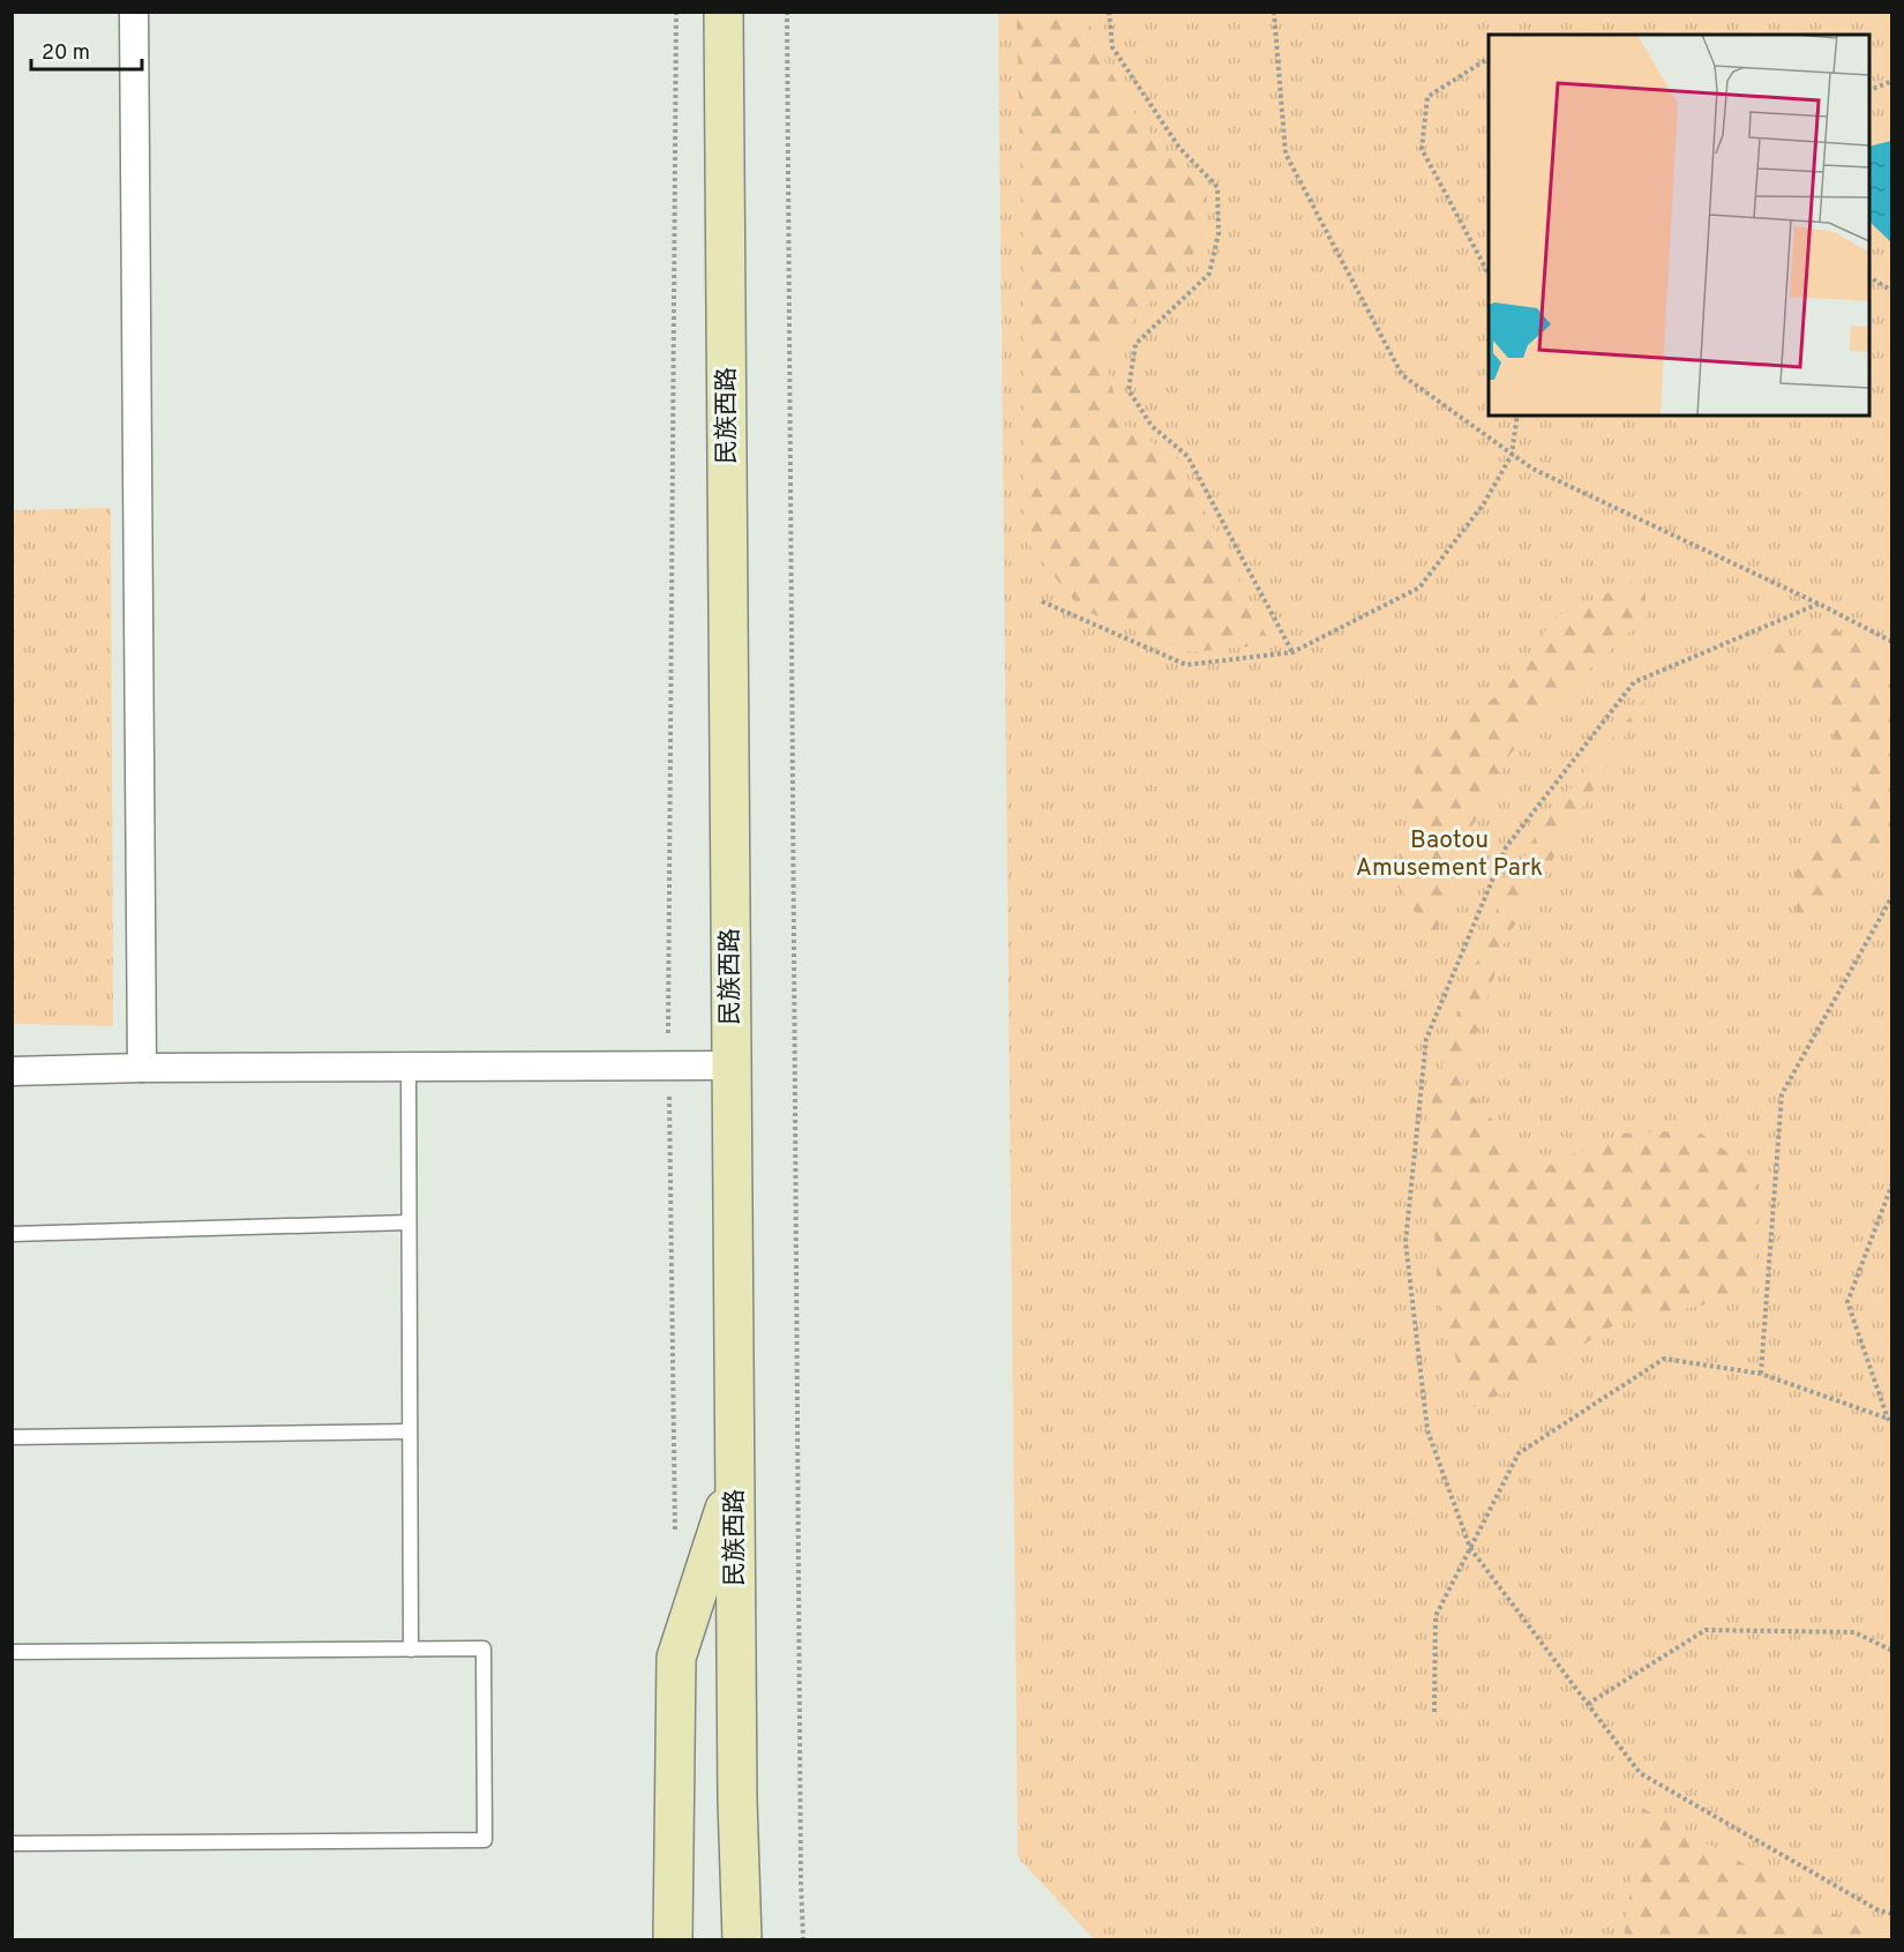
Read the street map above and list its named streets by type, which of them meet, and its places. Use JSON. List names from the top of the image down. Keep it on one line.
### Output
{"streets":{"main road":["民族西路"]},"parks":["Baotou Amusement Park"],"scale_bar":"20 m"}
